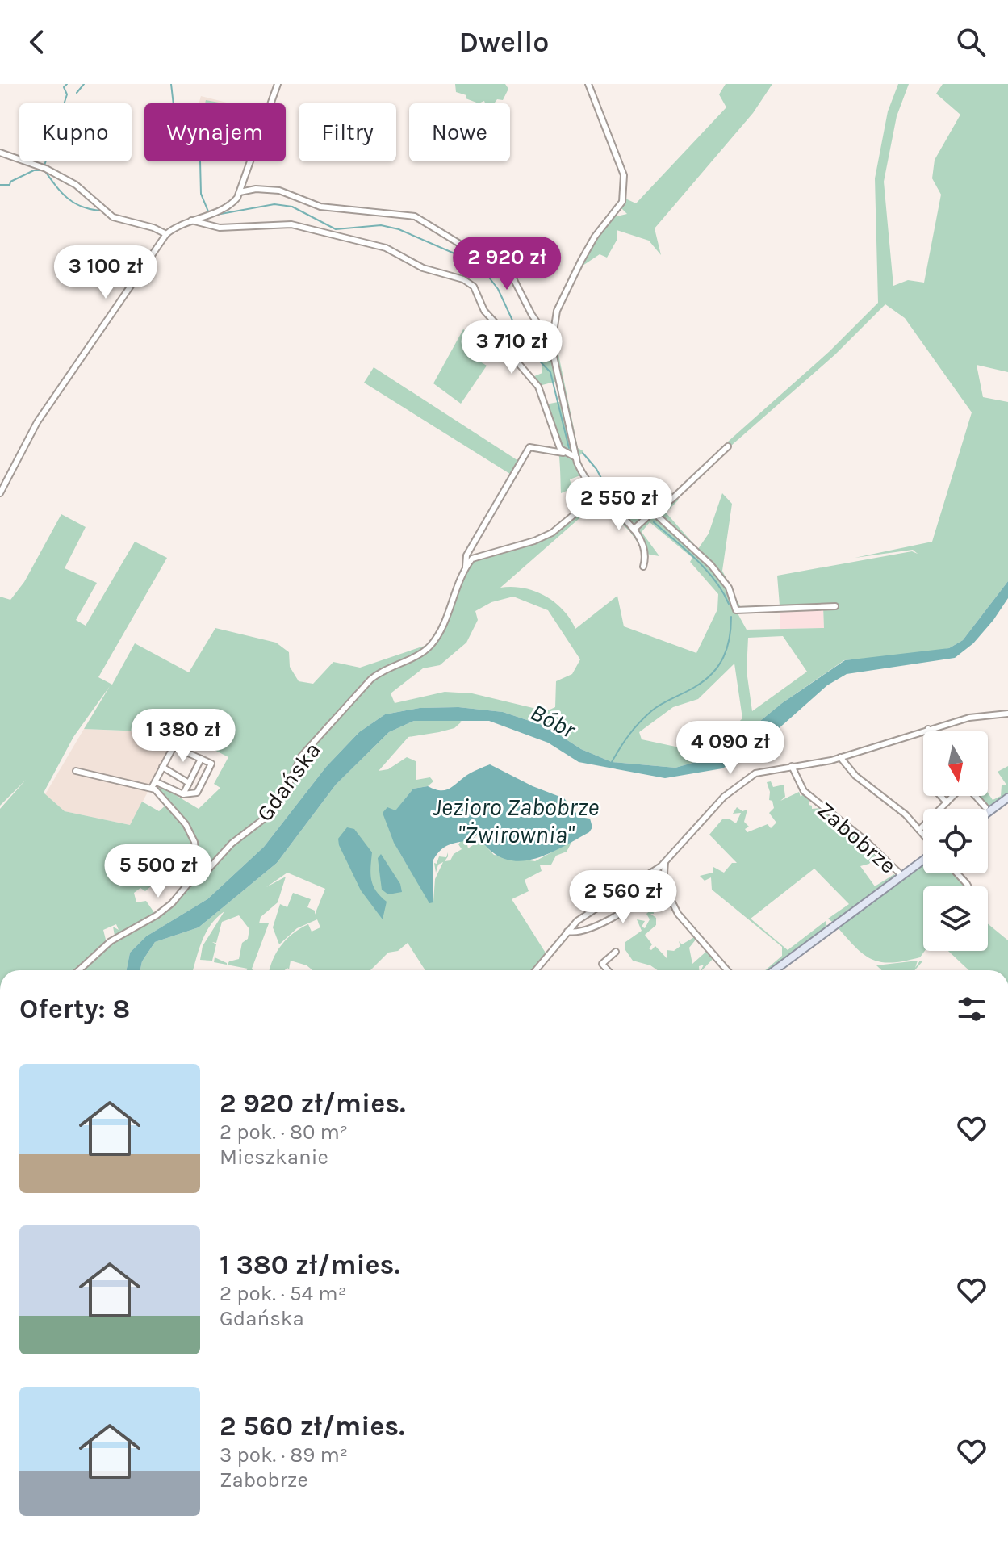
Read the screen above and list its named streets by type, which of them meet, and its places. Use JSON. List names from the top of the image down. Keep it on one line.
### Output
{"streets":{"street":["Gdańska","Zabobrze"]},"water":["Bóbr","Jezioro Zabobrze \"Żwirownia\""],"north":"bottom","page":{"header":"Dwello","chip":["Kupno","Wynajem","Filtry","Nowe"],"price":["2 920 zł","3 100 zł","3 710 zł","2 550 zł","1 380 zł","4 090 zł","5 500 zł","2 560 zł"],"heading":"Oferty: 8","list":[{"name":"2 920 zł/mies.","note":"2 pok. · 80 m² · Mieszkanie"},{"name":"1 380 zł/mies.","note":"2 pok. · 54 m² · Gdańska"},{"name":"2 560 zł/mies.","note":"3 pok. · 89 m² · Zabobrze"}]}}
